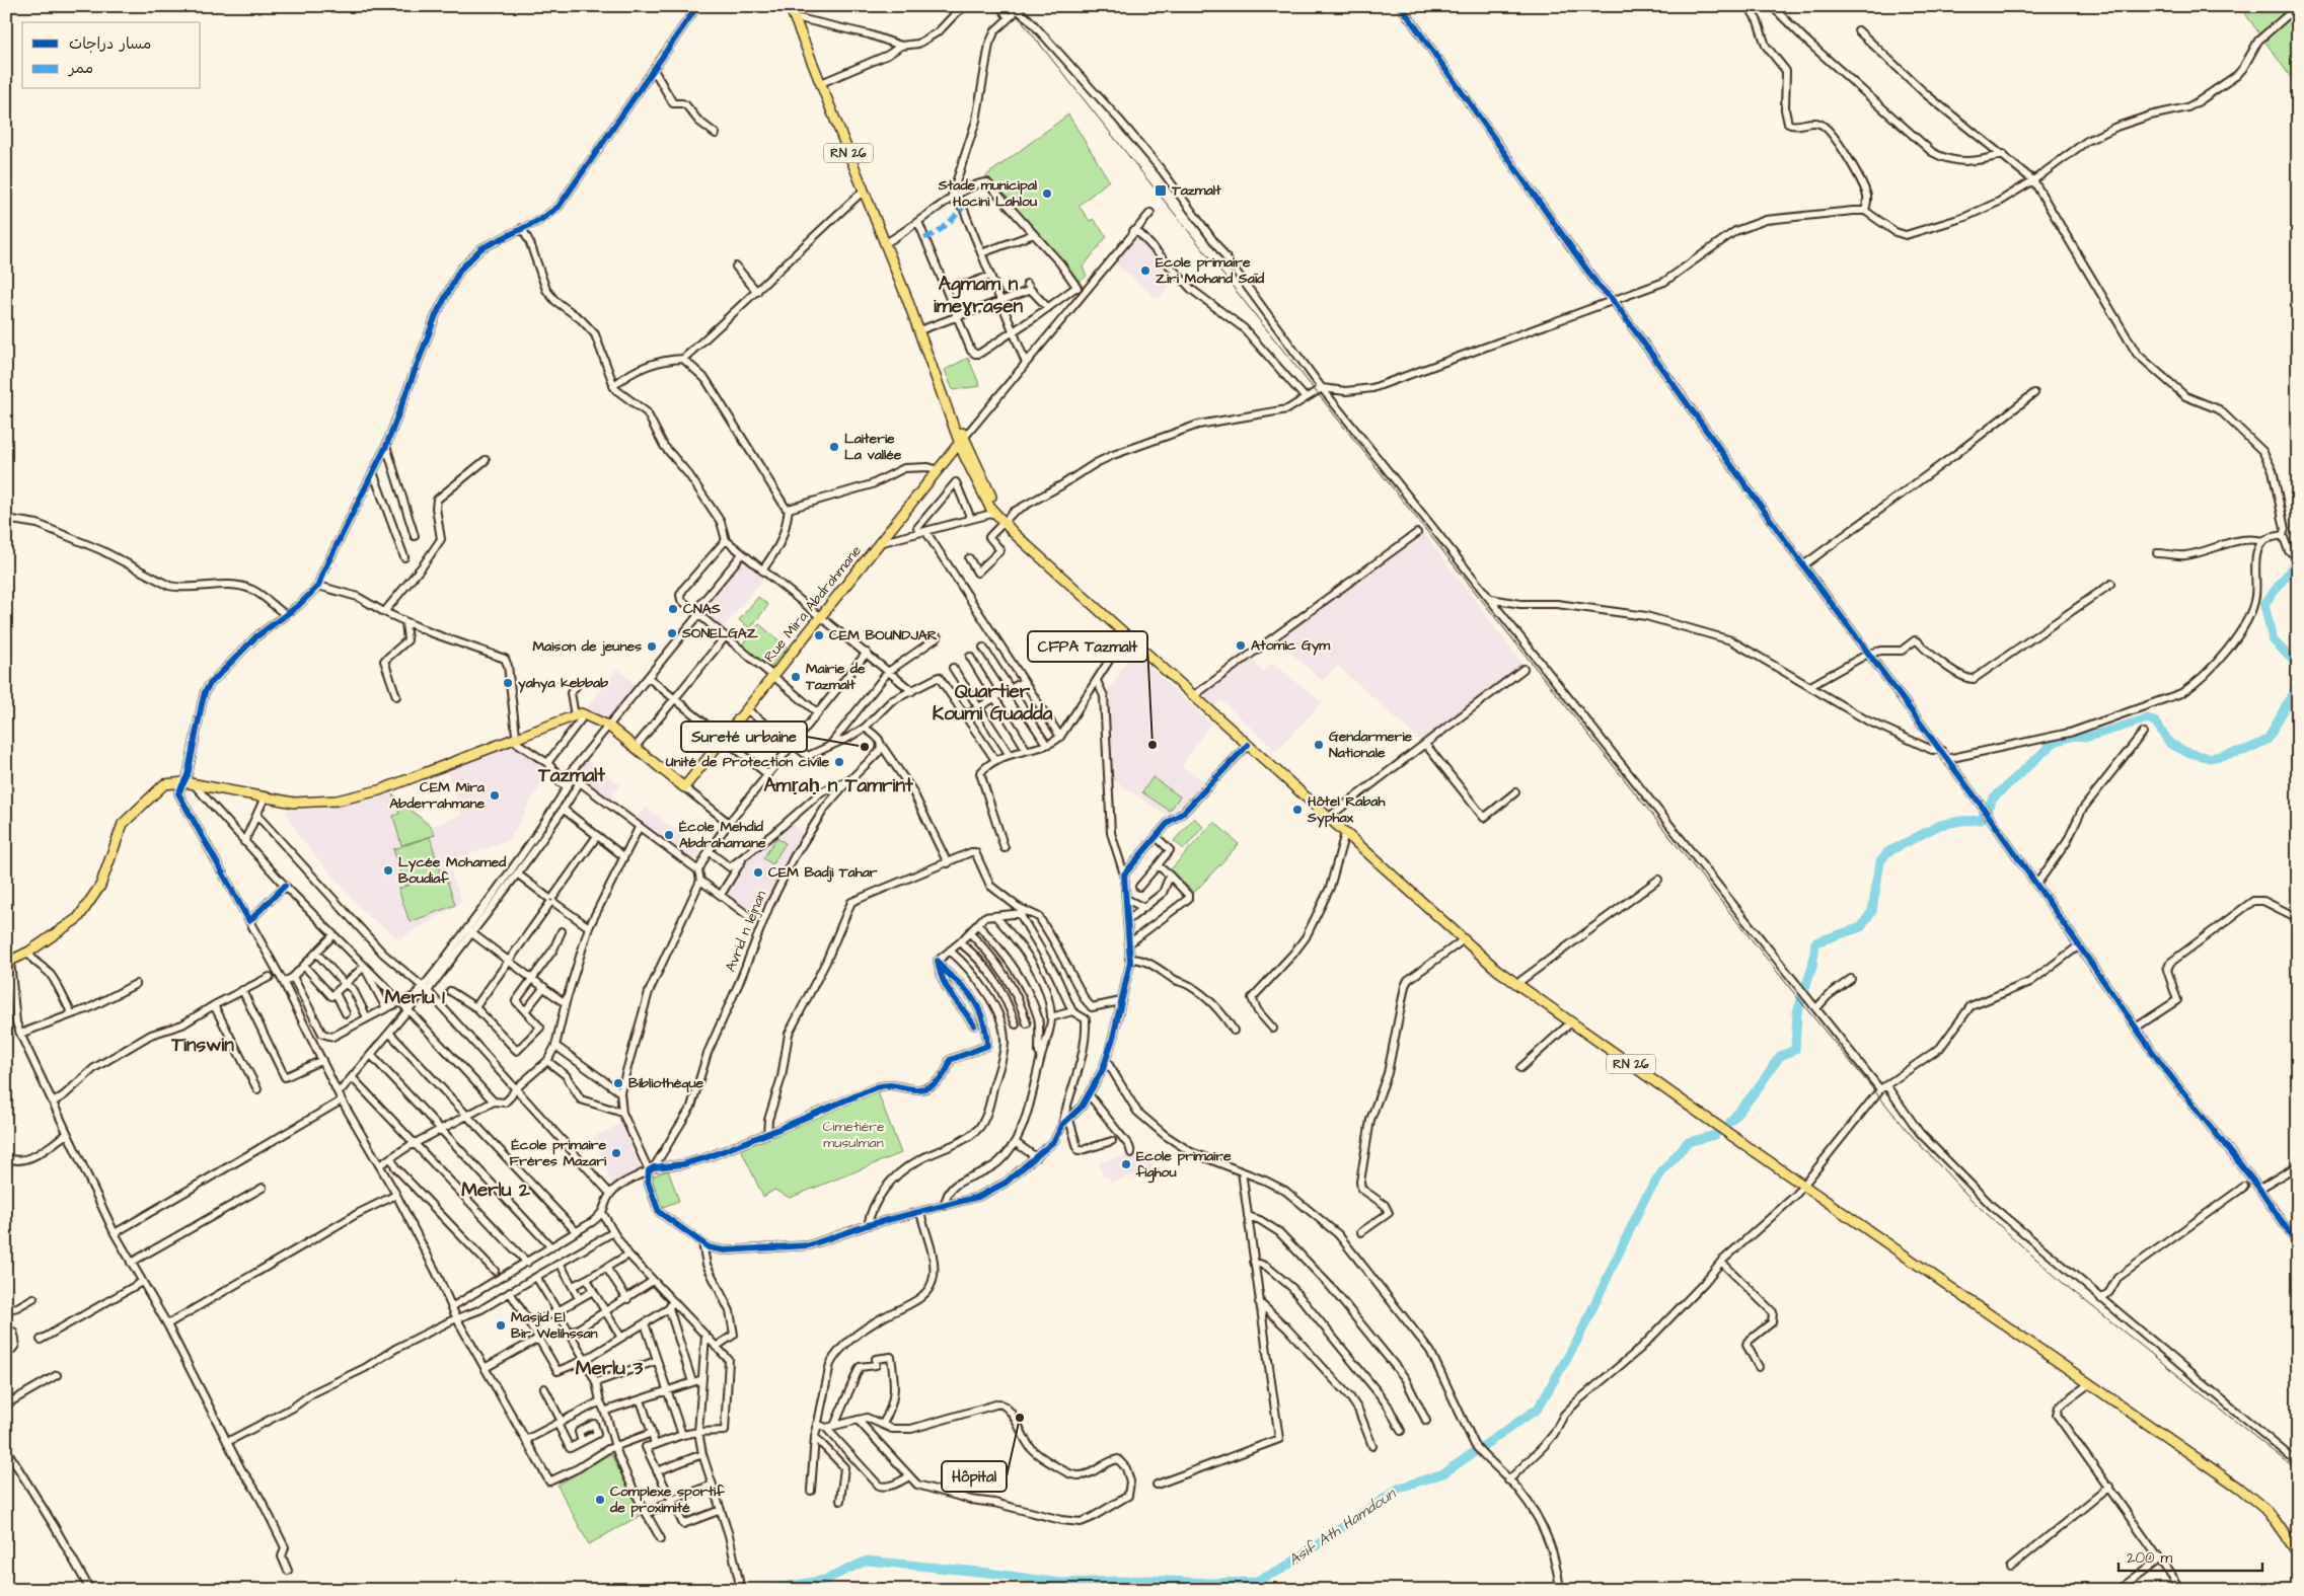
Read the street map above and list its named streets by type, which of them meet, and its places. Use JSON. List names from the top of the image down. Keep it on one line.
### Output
{"streets":{"main road":["RN 26","Rue Mira Abdrahmane"],"street":["Avrid n lejnan"]},"crossings":[["RN 26","Rue Mira Abdrahmane"]],"districts":["Agmam n imeɣrasen","Quartier Koumi Guadda","Tazmalt","Amṛaḥ n Tamrint","Merlu 1","Tinswin","Merlu 2","Merlu 3"],"water":["Asif Ath Hamdoun"],"parks":["Cimetière musulman"],"places":{"transit":["Tazmalt"],"other":["Stade municipal Hocini Lahlou","Ecole primaire Ziri Mohand Saïd","Laiterie La vallée","CNAS","SONELGAZ","CEM BOUNDJAR","Atomic Gym","Maison de jeunes","Mairie de Tazmalt","yahya kebbab","CFPA Tazmalt","Gendarmerie Nationale","Sureté urbaine","Unité de Protection civile","CEM Mira Abderrahmane","Hôtel Rabah Syphax","École Mehdid Abdrahamane","Lycée Mohamed Boudiaf","CEM Badji Tahar","Bibliothèque","École primaire Frères Mazari","Ecole primaire fighou","Masjid El Bir Welihssan","Hôpital","Complexe sportif de proximité"]},"legend":["مسار دراجات","ممر"],"scale_bar":"200 m"}
